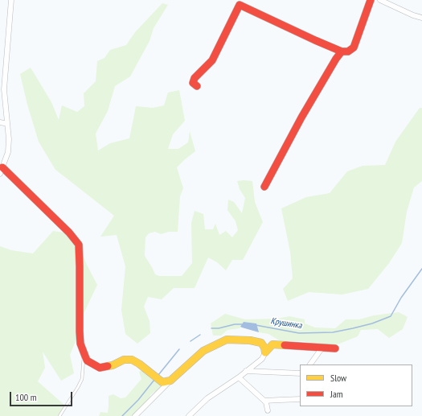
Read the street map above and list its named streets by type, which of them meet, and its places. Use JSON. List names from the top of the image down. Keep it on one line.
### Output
{"water":["Крушинка"],"legend":["Slow","Jam"],"scale_bar":"100 m"}
